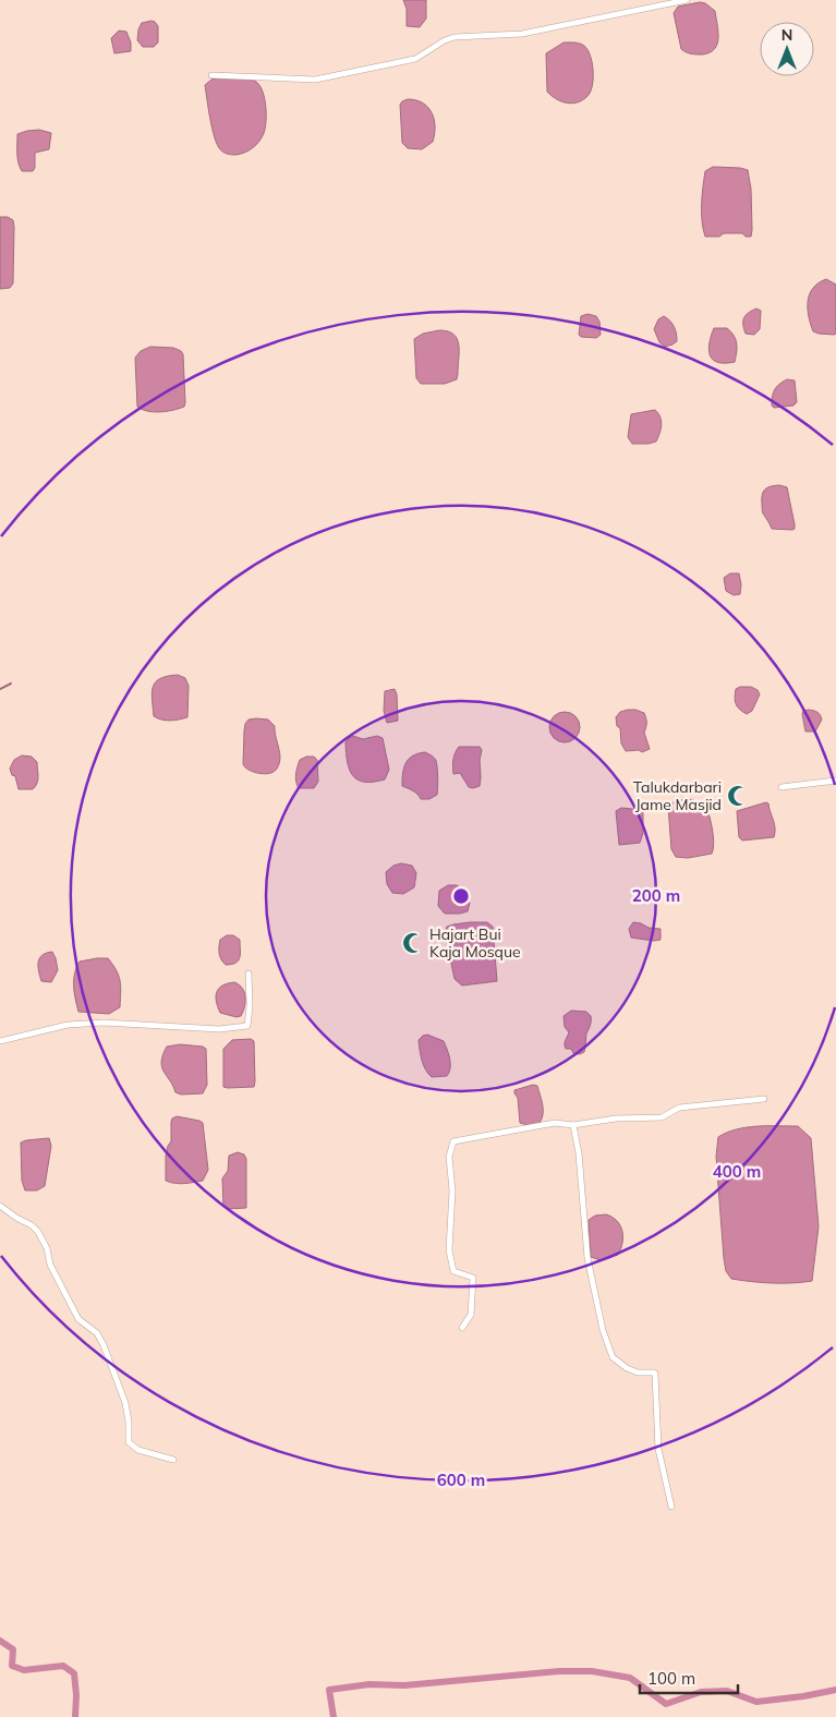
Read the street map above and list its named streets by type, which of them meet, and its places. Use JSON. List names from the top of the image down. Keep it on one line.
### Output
{"places":{"mosque":["Talukdarbari Jame Masjid","Hajart Bui Kaja Mosque"]},"scale_bar":"100 m","north":"top","rings":["200 m","400 m","600 m"]}
